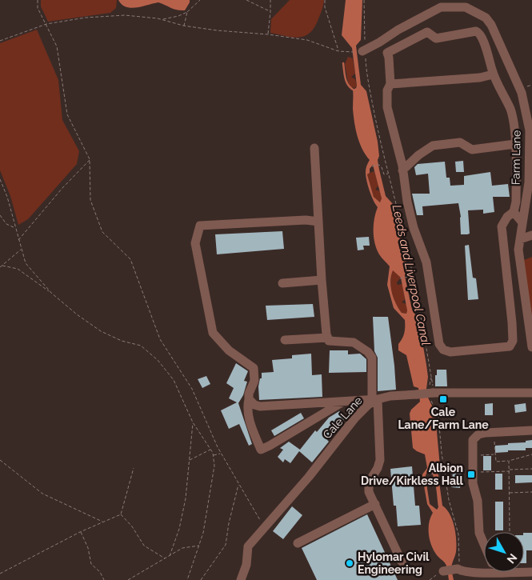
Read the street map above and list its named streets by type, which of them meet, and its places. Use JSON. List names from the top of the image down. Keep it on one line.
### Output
{"streets":{"street":["Farm Lane","Cale Lane"]},"water":["Leeds and Liverpool Canal"],"places":{"transit":["Cale Lane/Farm Lane","Albion Drive/Kirkless Hall"],"other":["Hylomar Civil Engineering"]},"north":"bottom right"}
